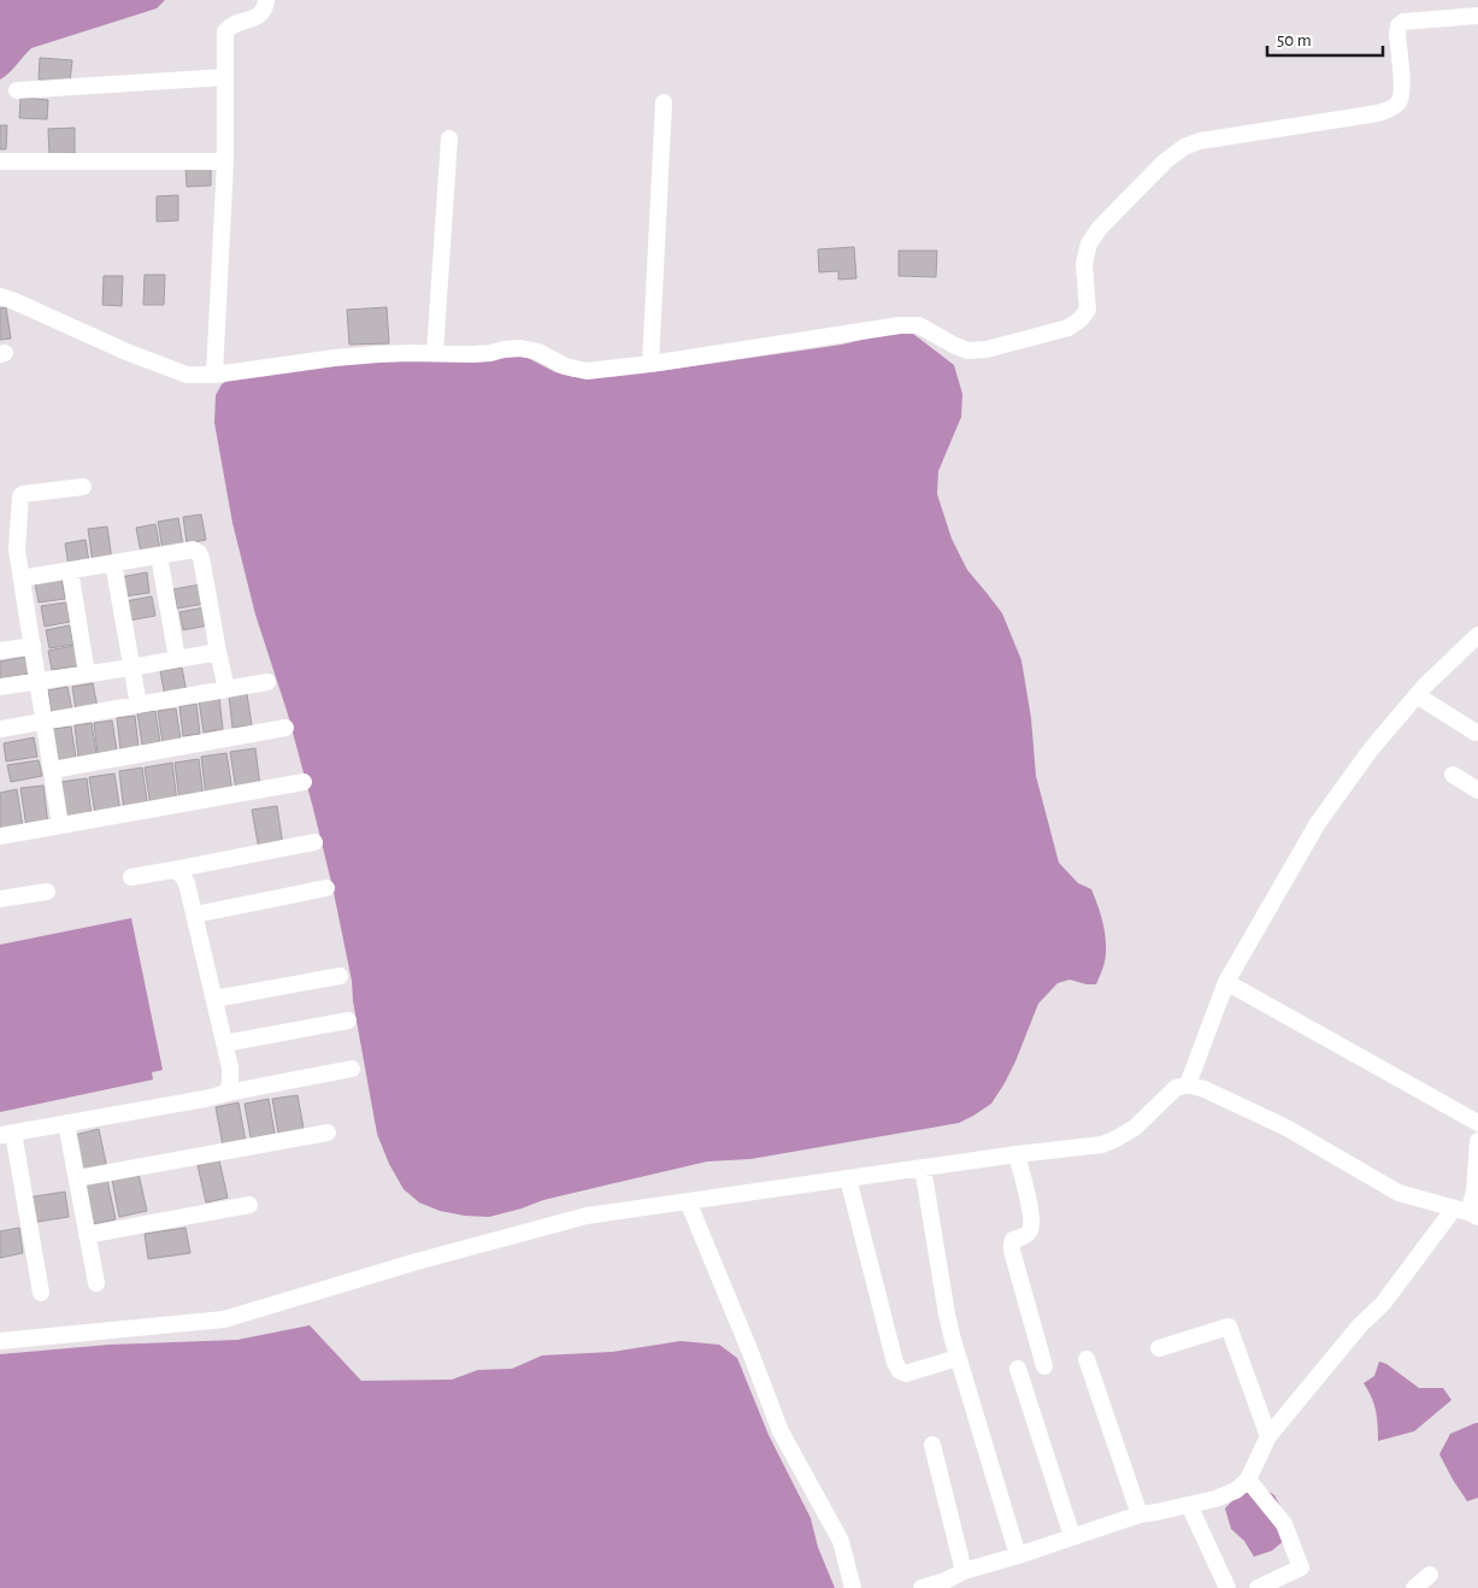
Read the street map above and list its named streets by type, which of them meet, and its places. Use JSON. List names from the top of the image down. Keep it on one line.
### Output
{"scale_bar":"50 m"}
